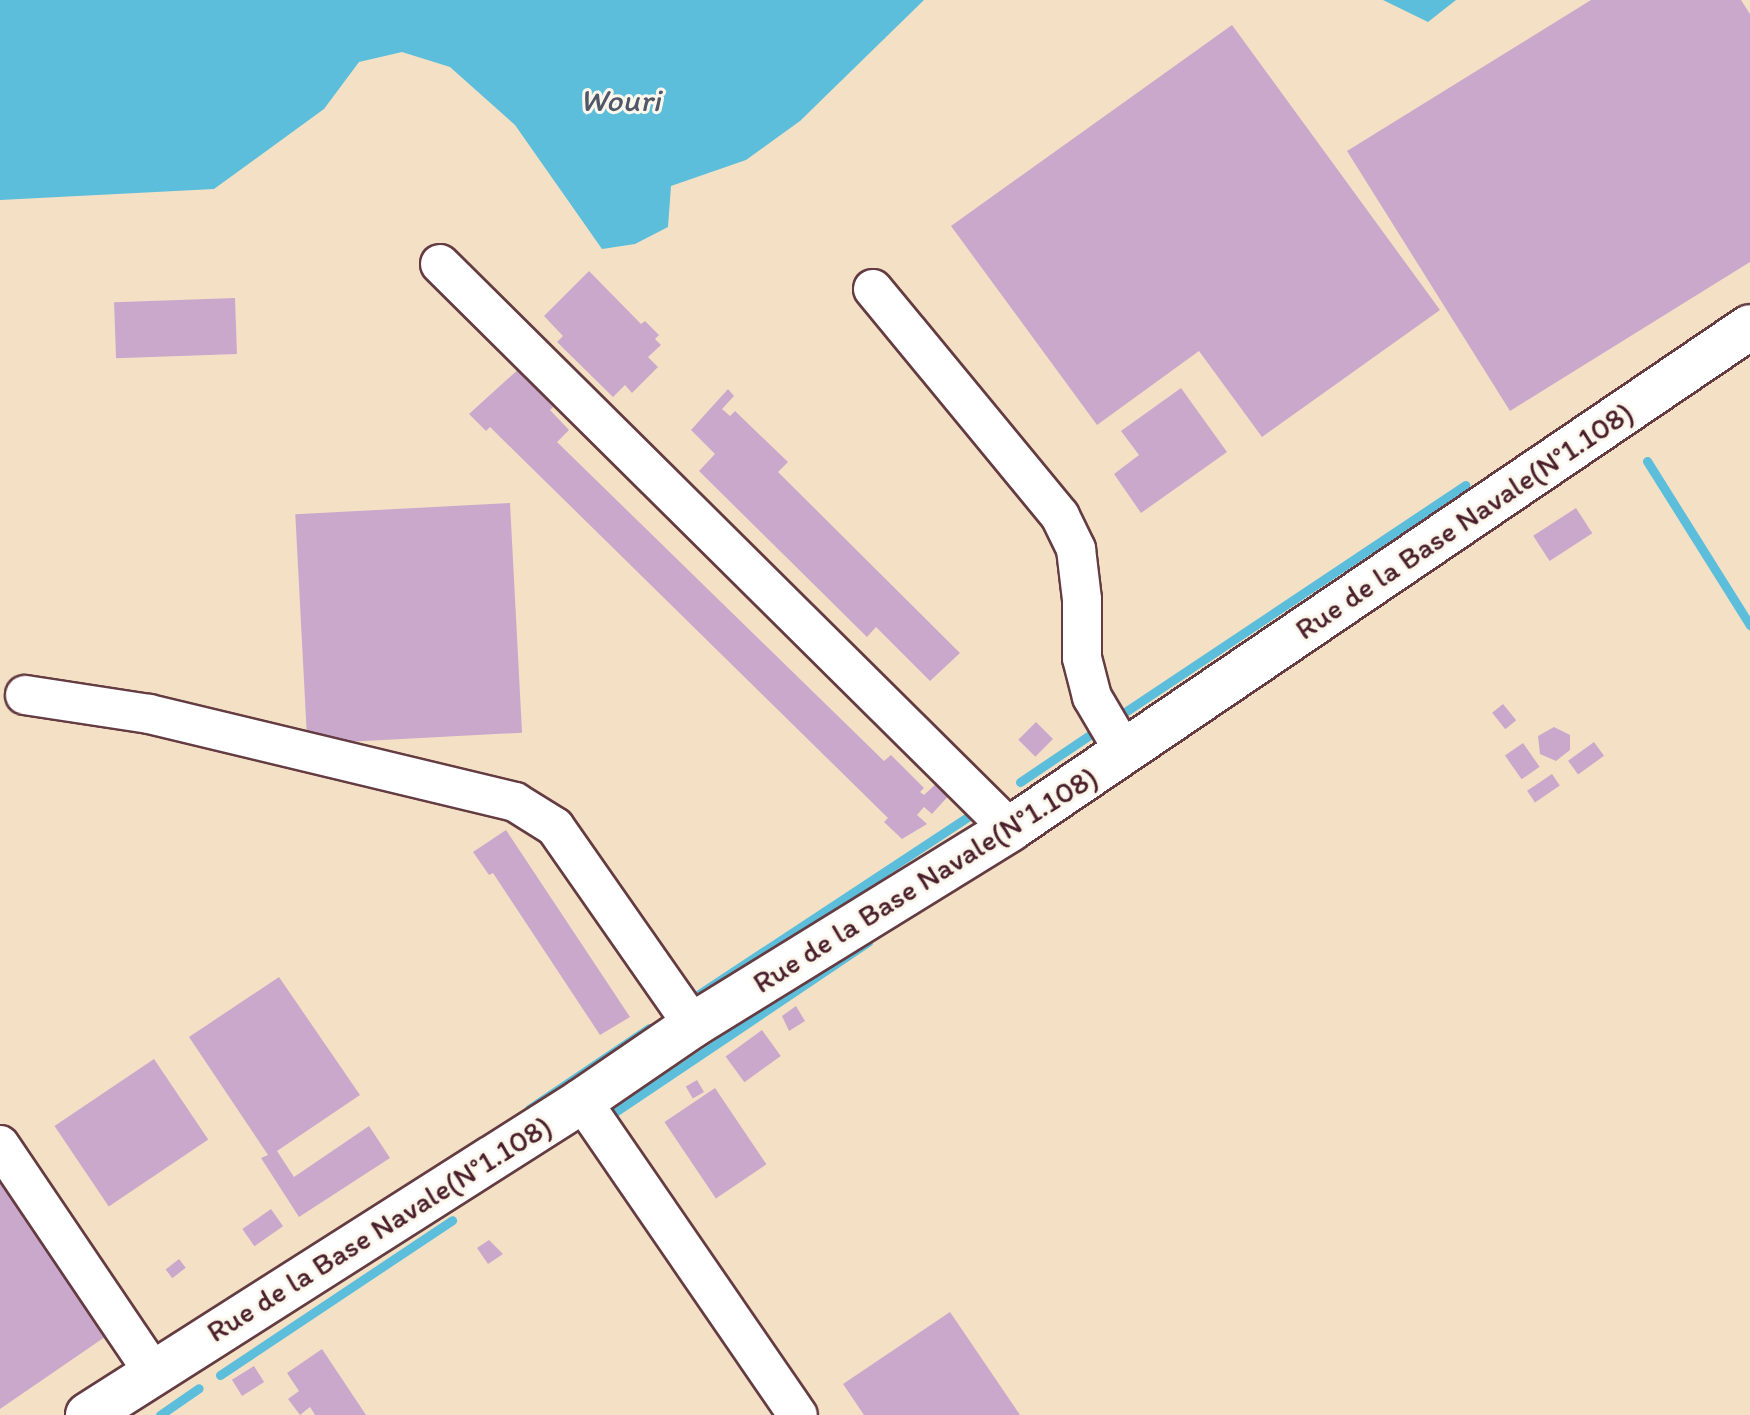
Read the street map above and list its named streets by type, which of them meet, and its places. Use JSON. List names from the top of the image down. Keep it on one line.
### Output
{"streets":{"main road":["Rue de la Base Navale(N°1.108)"]},"water":["Wouri"]}
